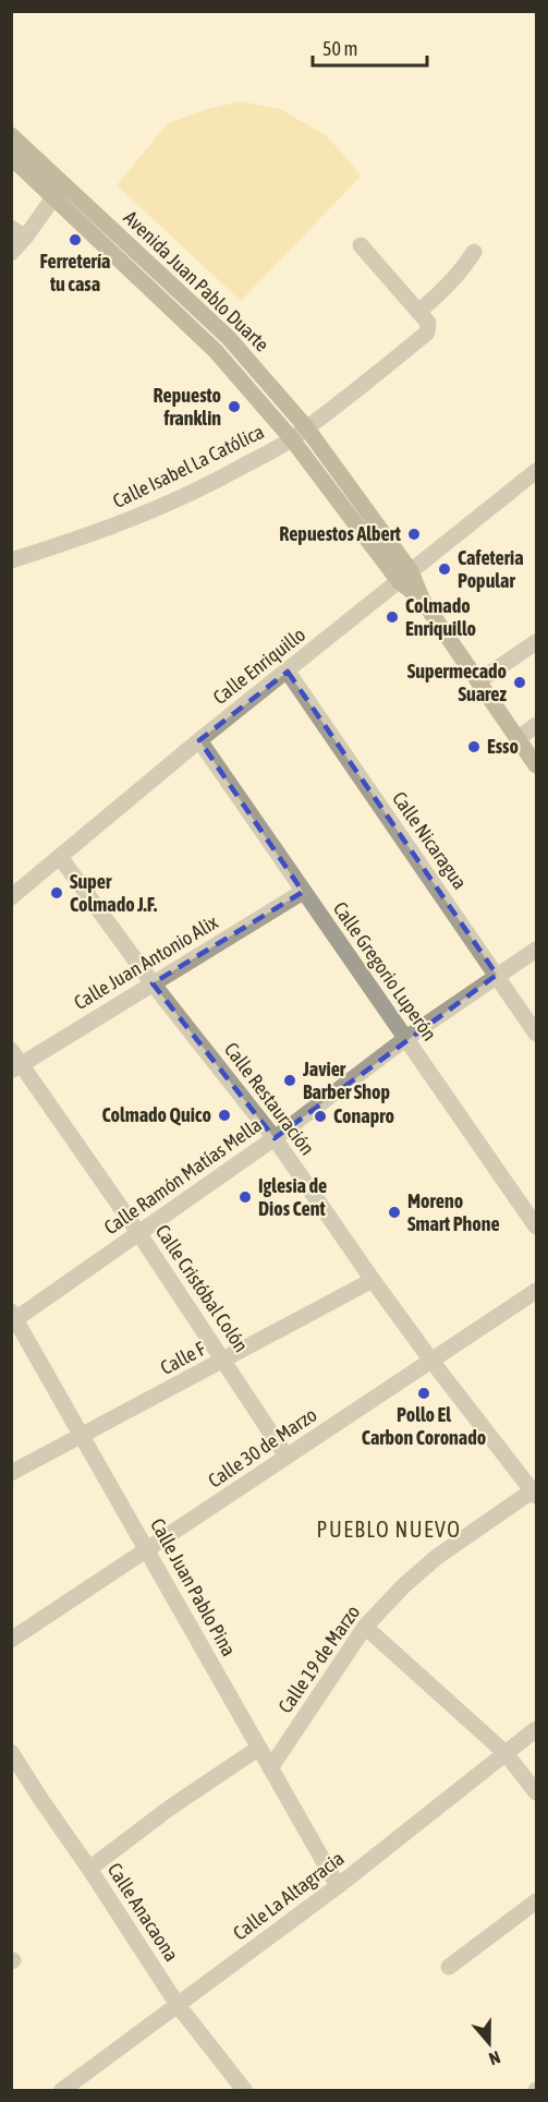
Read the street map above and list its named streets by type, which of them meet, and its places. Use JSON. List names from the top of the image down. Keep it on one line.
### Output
{"streets":{"main road":["Avenida Juan Pablo Duarte"],"street":["Calle Isabel La Católica","Calle Enriquillo","Calle Nicaragua","Calle Juan Antonio Alix","Calle Gregorio Luperón","Calle Restauración","Calle Ramón Matías Mella","Calle Cristóbal Colón","Calle F","Calle 30 de Marzo","Calle Juan Pablo Pina","Calle 19 de Marzo","Calle La Altagracia","Calle Anacaona"]},"crossings":[["Avenida Juan Pablo Duarte","Calle Isabel La Católica"],["Avenida Juan Pablo Duarte","Calle Enriquillo"],["Calle Enriquillo","Calle Nicaragua"],["Calle Enriquillo","Calle Gregorio Luperón"],["Calle Enriquillo","Calle Restauración"],["Calle Nicaragua","Calle Ramón Matías Mella"],["Calle Juan Antonio Alix","Calle Gregorio Luperón"],["Calle Juan Antonio Alix","Calle Restauración"],["Calle Juan Antonio Alix","Calle Cristóbal Colón"],["Calle Gregorio Luperón","Calle Ramón Matías Mella"],["Calle Restauración","Calle Ramón Matías Mella"],["Calle Restauración","Calle F"],["Calle Restauración","Calle 30 de Marzo"],["Calle Restauración","Calle 19 de Marzo"],["Calle Ramón Matías Mella","Calle Cristóbal Colón"],["Calle Ramón Matías Mella","Calle Juan Pablo Pina"],["Calle Cristóbal Colón","Calle F"],["Calle Cristóbal Colón","Calle 30 de Marzo"],["Calle F","Calle Juan Pablo Pina"],["Calle 30 de Marzo","Calle Juan Pablo Pina"],["Calle Juan Pablo Pina","Calle 19 de Marzo"],["Calle Juan Pablo Pina","Calle La Altagracia"],["Calle La Altagracia","Calle Anacaona"]],"districts":["PUEBLO NUEVO"],"places":["Ferretería tu casa","Repuesto franklin","Repuestos Albert","Cafeteria Popular","Colmado Enriquillo","Supermecado Suarez","Esso","Super Colmado J.F.","Javier Barber Shop","Colmado Quico","Conapro","Iglesia de Dios Cent","Moreno Smart Phone","Pollo El Carbon Coronado"],"scale_bar":"50 m","north":"bottom"}
